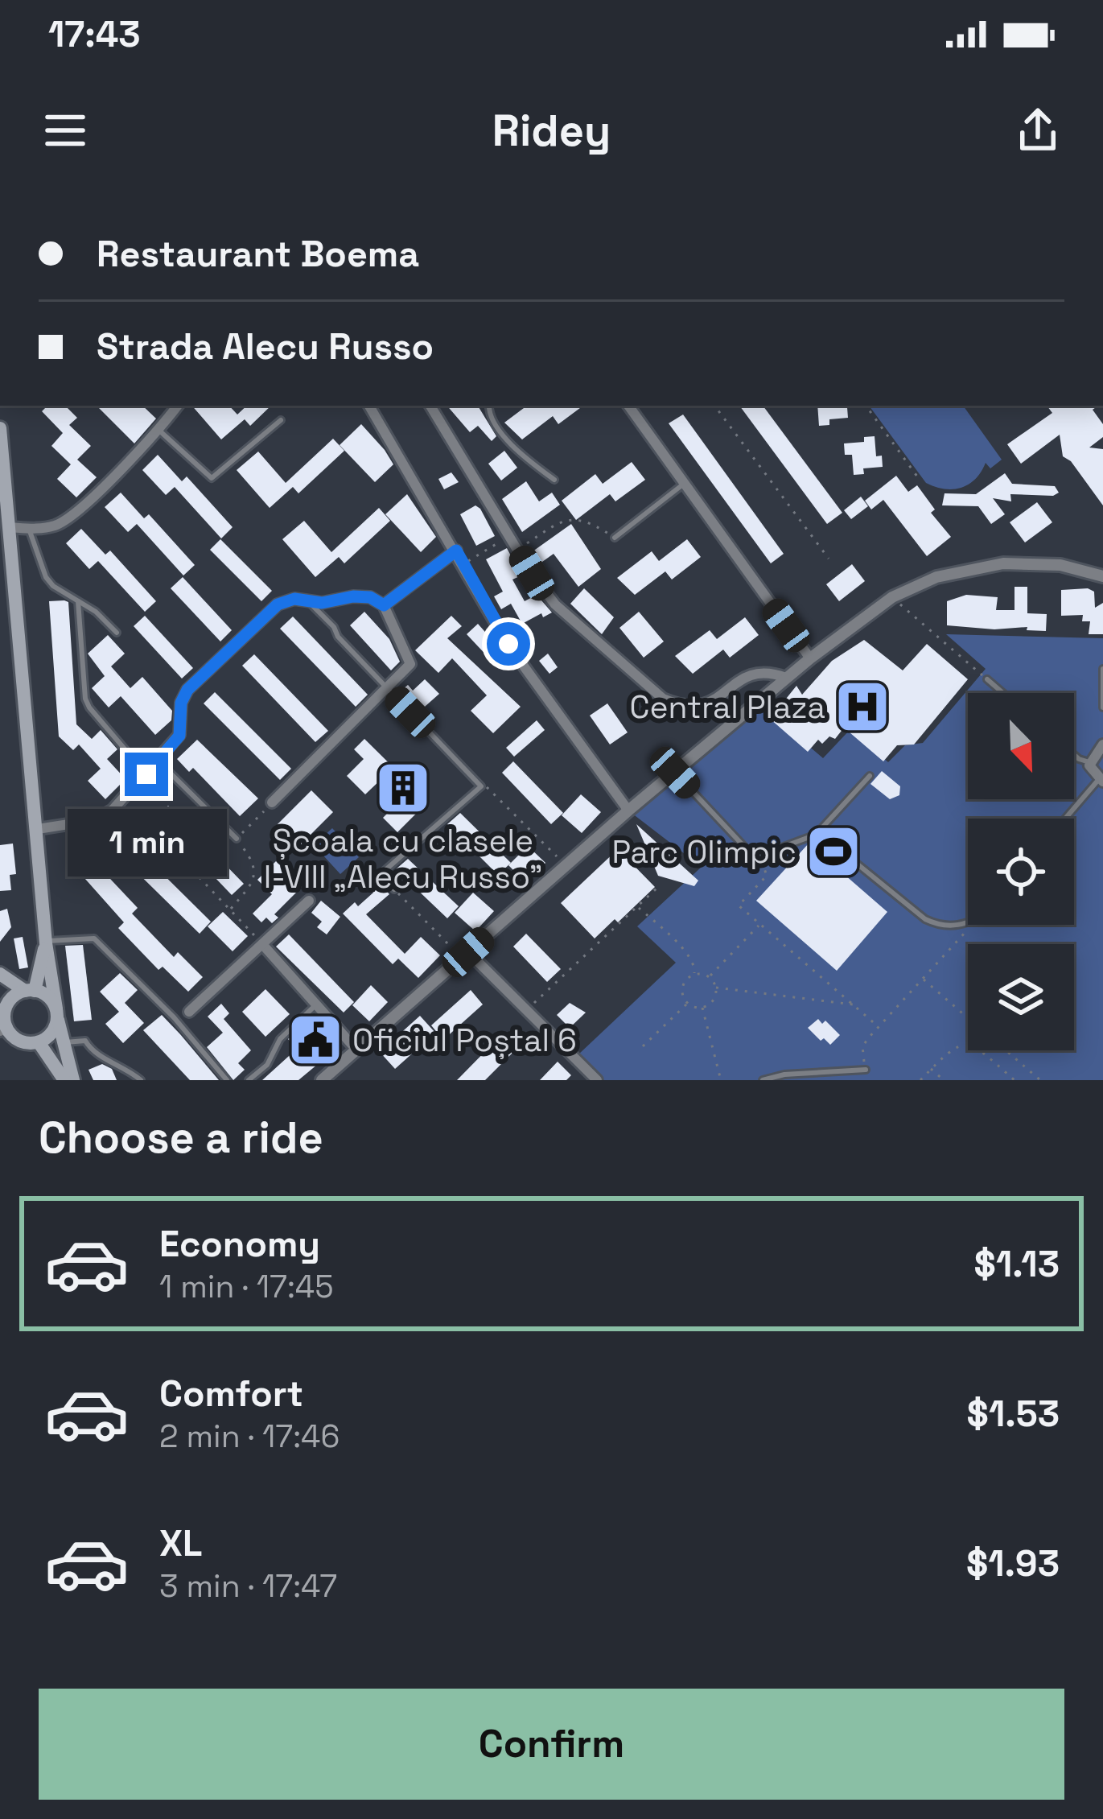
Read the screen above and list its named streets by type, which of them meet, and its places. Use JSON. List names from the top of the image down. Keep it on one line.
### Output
{"places":{"hospital":["Central Plaza"],"building":["Școala cu clasele I-VIII „Alecu Russo”"],"sports":["Parc Olimpic"],"public building":["Oficiul Poștal 6"]},"north":"bottom right","page":{"status":"17:43","header":"Ridey","banner":["Restaurant Boema","Strada Alecu Russo"],"bubble":"1 min","heading":"Choose a ride","list":[{"name":"Economy","note":"1 min · 17:45","value":"$1.13"},{"name":"Comfort","note":"2 min · 17:46","value":"$1.53"},{"name":"XL","note":"3 min · 17:47","value":"$1.93"}],"buttons":"Confirm"}}
